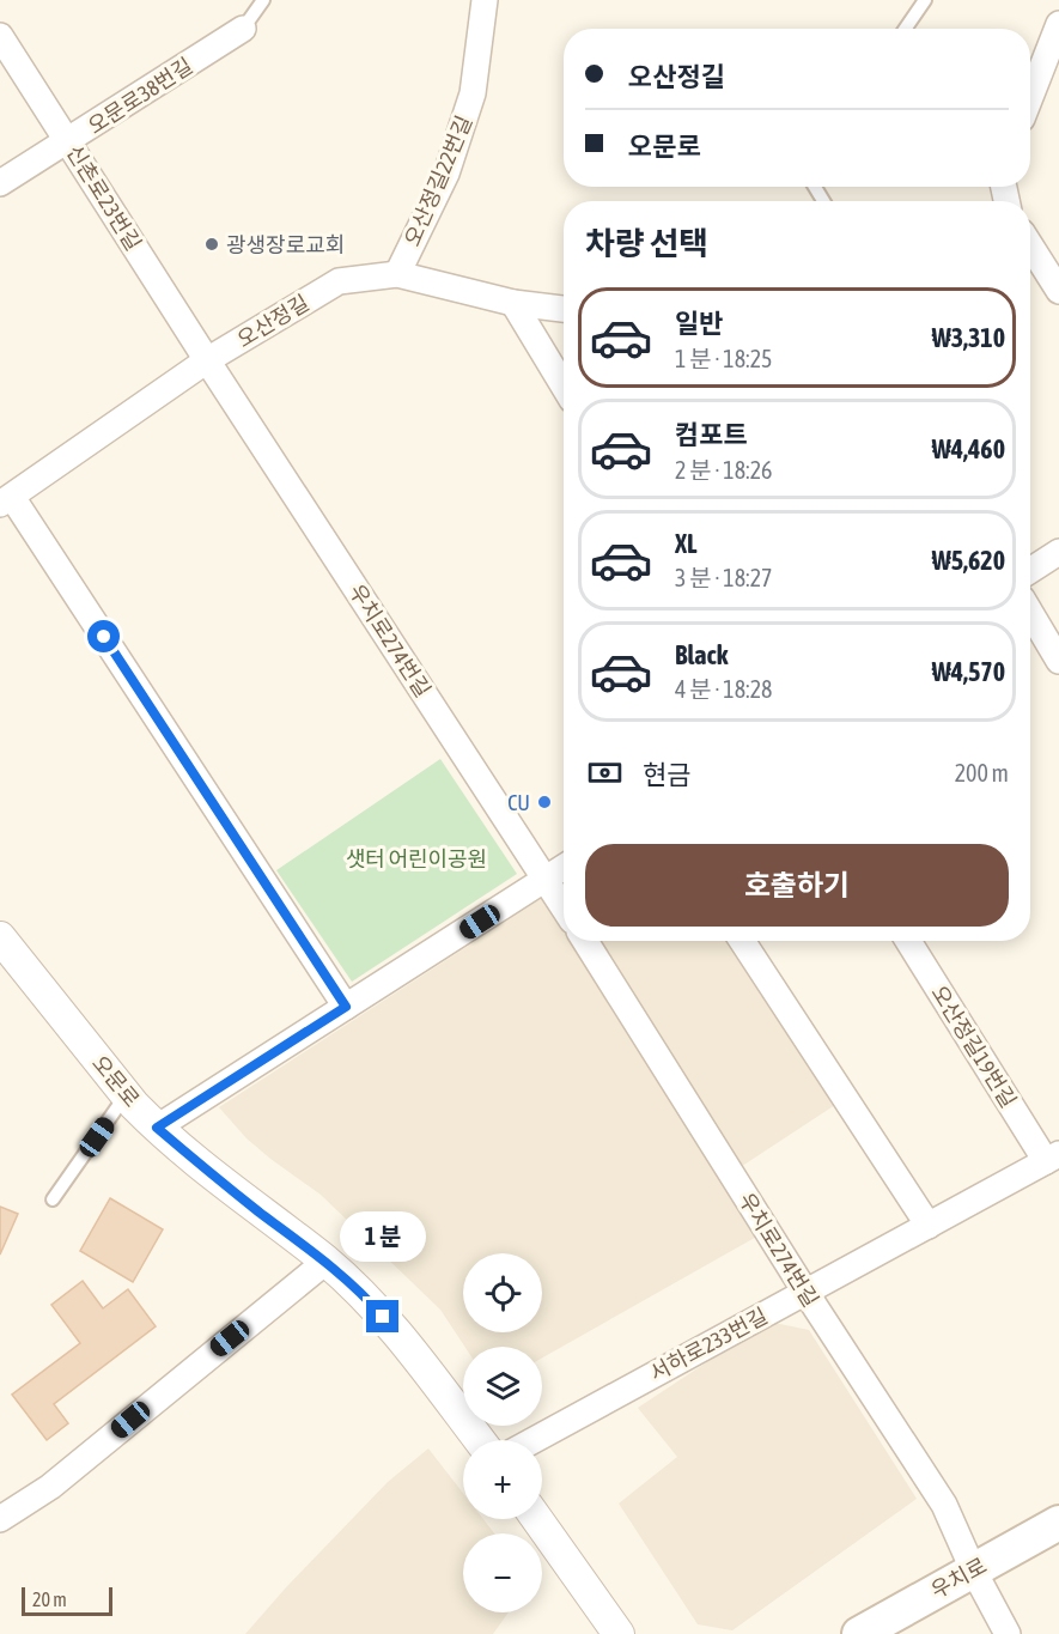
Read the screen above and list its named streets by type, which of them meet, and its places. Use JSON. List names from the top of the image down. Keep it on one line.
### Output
{"streets":{"main road":["우치로"],"street":["오문로38번길","오산정길22번길","신촌로23번길","오산정길","우치로274번길","오산정길19번길","오문로","서하로233번길"]},"crossings":[["오문로38번길","신촌로23번길"],["오산정길22번길","오산정길"],["신촌로23번길","오산정길"],["신촌로23번길","우치로274번길"],["오산정길","우치로274번길"],["우치로274번길","서하로233번길"],["우치로274번길","우치로"],["오산정길19번길","서하로233번길"]],"parks":["샛터 어린이공원"],"places":["광생장로교회","CU"],"scale_bar":"20 m","page":{"banner":["오산정길","오문로"],"heading":"차량 선택","list":[{"name":"일반","note":"1 분 · 18:25","value":"₩3,310"},{"name":"컴포트","note":"2 분 · 18:26","value":"₩4,460"},{"name":"XL","note":"3 분 · 18:27","value":"₩5,620"},{"name":"Black","note":"4 분 · 18:28","value":"₩4,570"}],"pay":["현금","200 m"],"buttons":"호출하기","bubble":"1 분","map_buttons":["+","−"],"scale":"20 m"}}
